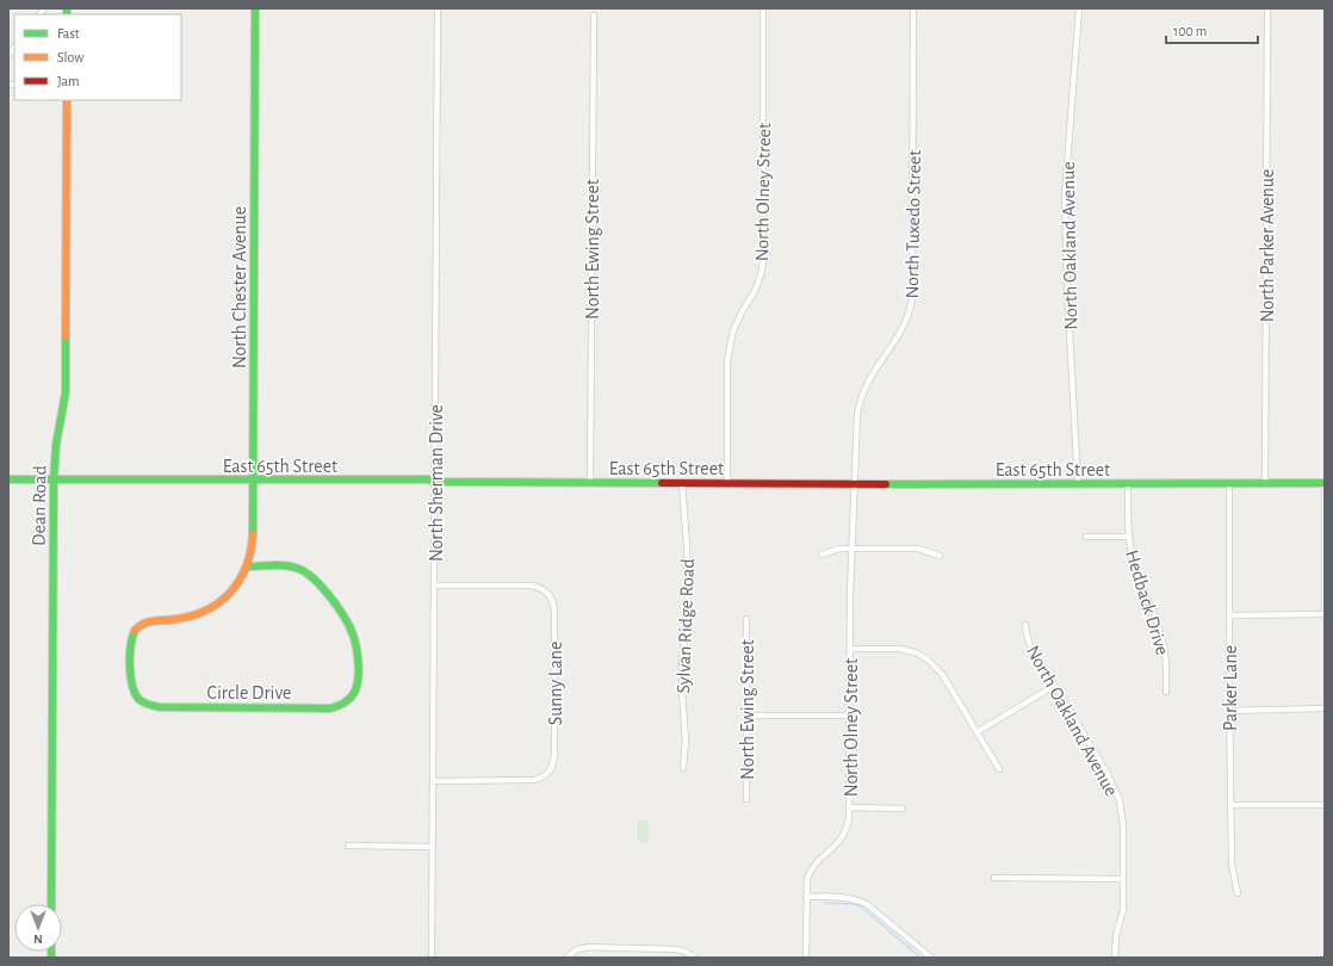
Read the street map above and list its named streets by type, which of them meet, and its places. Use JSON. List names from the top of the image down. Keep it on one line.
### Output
{"streets":{"street":["North Olney Street","North Tuxedo Street","North Oakland Avenue","North Parker Avenue","North Ewing Street","North Chester Avenue","East 65th Street","North Sherman Drive","Dean Road","Hedback Drive","Sylvan Ridge Road","Sunny Lane","Parker Lane","Circle Drive"]},"crossings":[["North Olney Street","North Tuxedo Street"],["North Olney Street","East 65th Street"],["North Tuxedo Street","East 65th Street"],["North Oakland Avenue","East 65th Street"],["North Parker Avenue","East 65th Street"],["North Ewing Street","East 65th Street"],["North Chester Avenue","East 65th Street"],["North Chester Avenue","Circle Drive"],["East 65th Street","North Sherman Drive"],["East 65th Street","Dean Road"],["East 65th Street","Hedback Drive"],["East 65th Street","Sylvan Ridge Road"],["East 65th Street","Parker Lane"],["North Sherman Drive","Sunny Lane"]],"legend":["Fast","Slow","Jam"],"scale_bar":"100 m","north":"bottom"}
